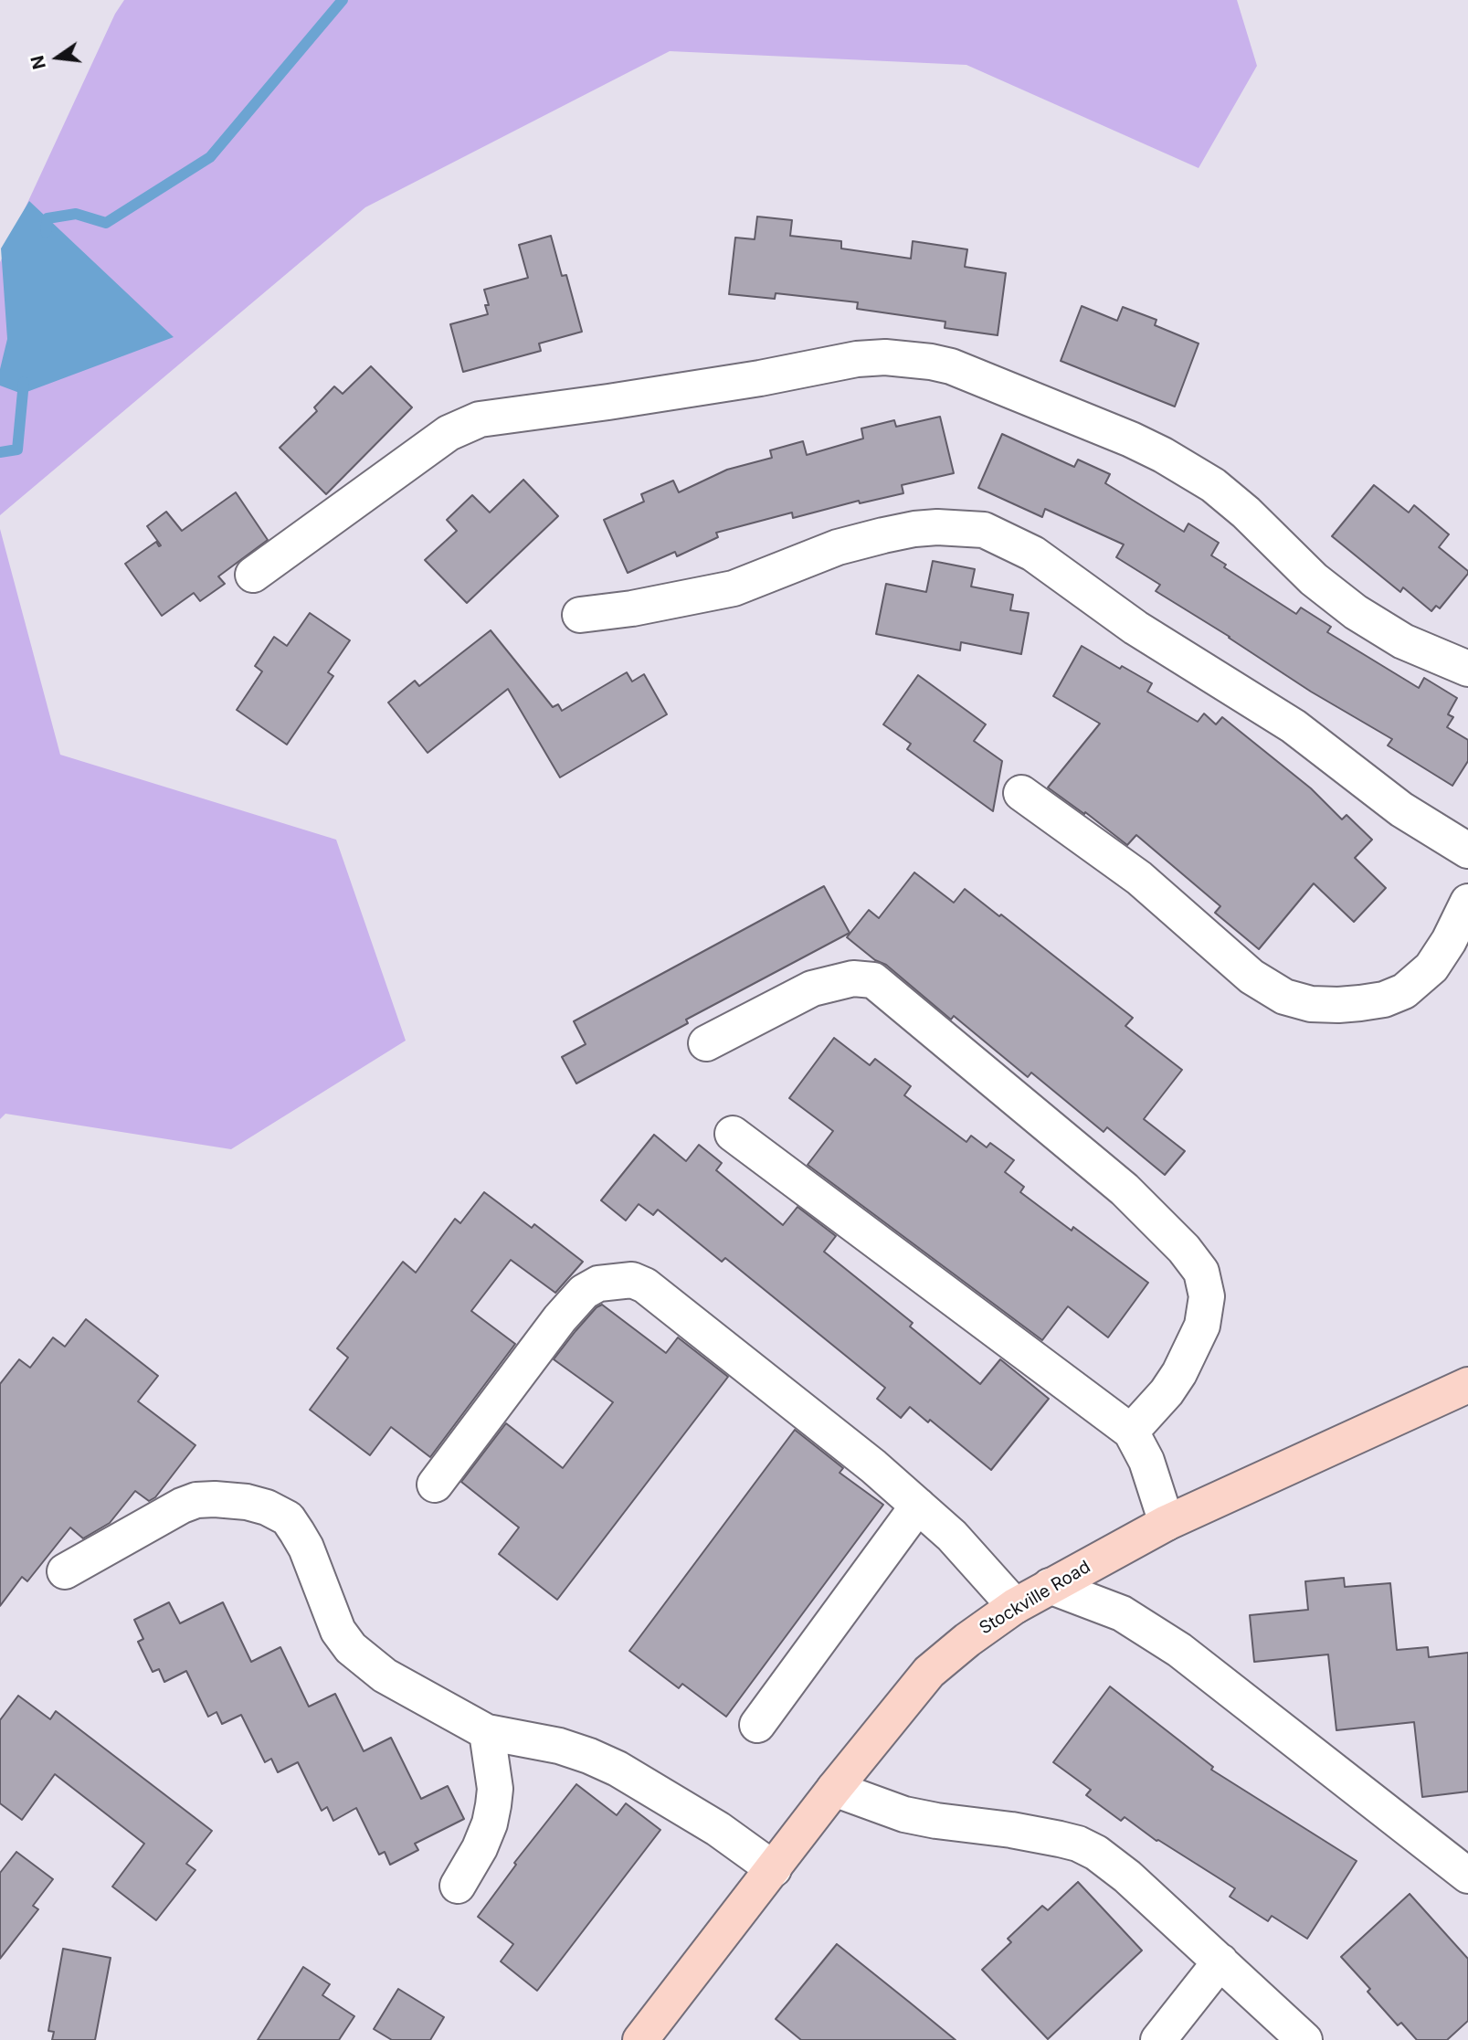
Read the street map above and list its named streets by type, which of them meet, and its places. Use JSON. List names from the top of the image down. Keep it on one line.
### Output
{"streets":{"street":["Stockville Road"]},"north":"left"}
